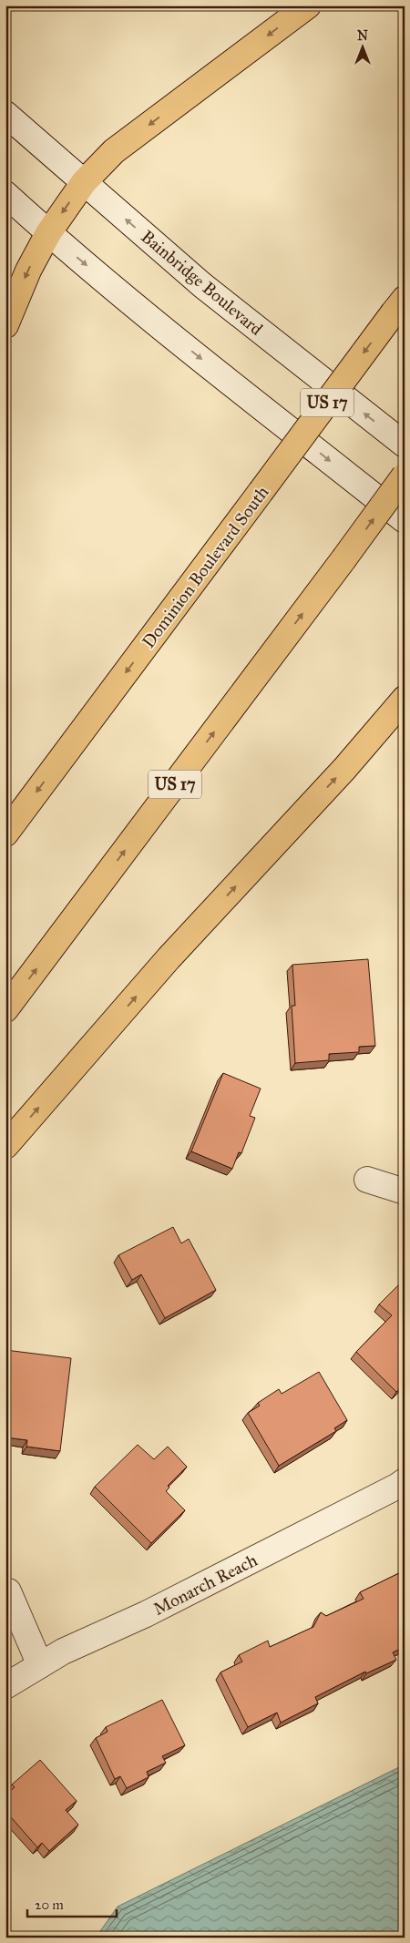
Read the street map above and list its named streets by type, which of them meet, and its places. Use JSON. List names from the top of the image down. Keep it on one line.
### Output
{"streets":{"highway":["US 17","Dominion Boulevard South"],"main road":["Bainbridge Boulevard","Monarch Reach"]},"scale_bar":"20 m","north":"top"}
